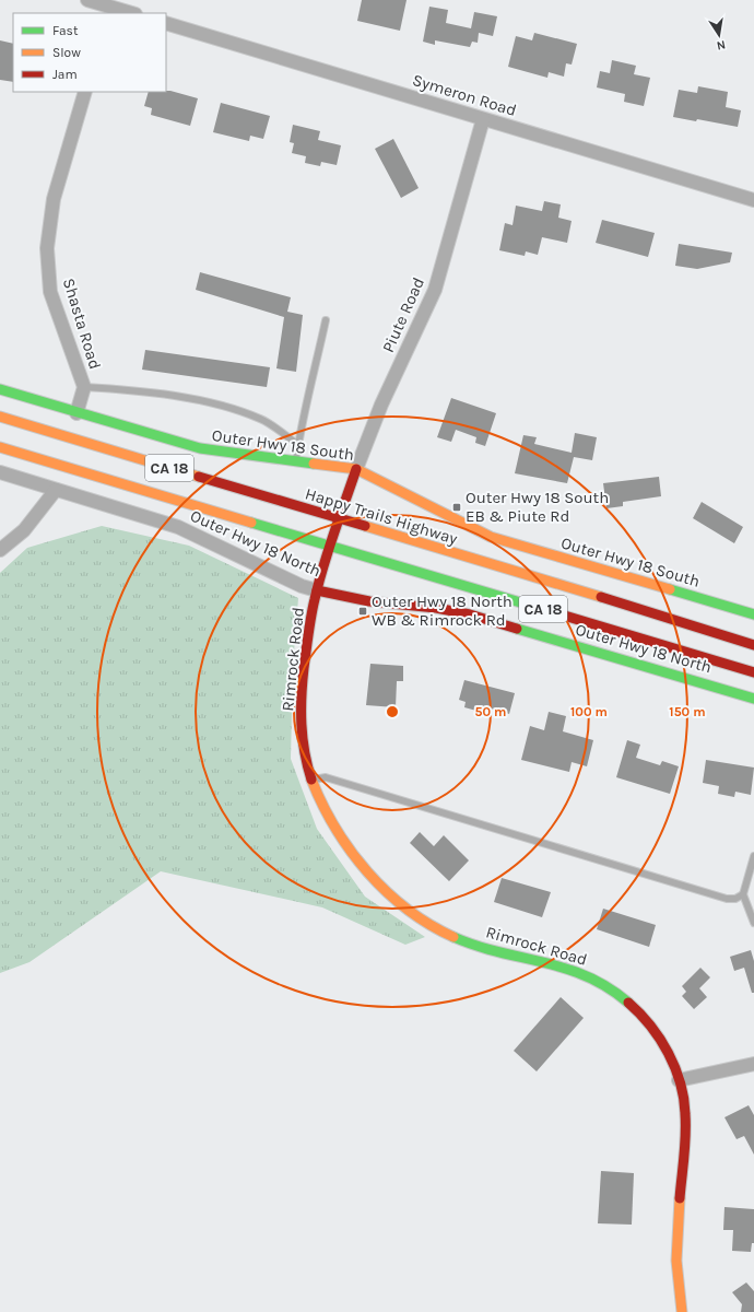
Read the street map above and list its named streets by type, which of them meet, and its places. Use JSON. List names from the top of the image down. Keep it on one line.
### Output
{"streets":{"street":["Symeron Road","Piute Road","Shasta Road","Outer Hwy 18 South","CA 18","Happy Trails Highway","Outer Hwy 18 North","Rimrock Road"]},"crossings":[["Symeron Road","Piute Road"],["Piute Road","Outer Hwy 18 South"],["Piute Road","Happy Trails Highway"],["Piute Road","Rimrock Road"],["Shasta Road","Outer Hwy 18 South"],["CA 18","Rimrock Road"],["Happy Trails Highway","Rimrock Road"],["Outer Hwy 18 North","Rimrock Road"]],"places":{"transit":["Outer Hwy 18 South EB & Piute Rd","Outer Hwy 18 North WB & Rimrock Rd"]},"legend":["Fast","Slow","Jam"],"north":"bottom","rings":["50 m","100 m","150 m"]}
